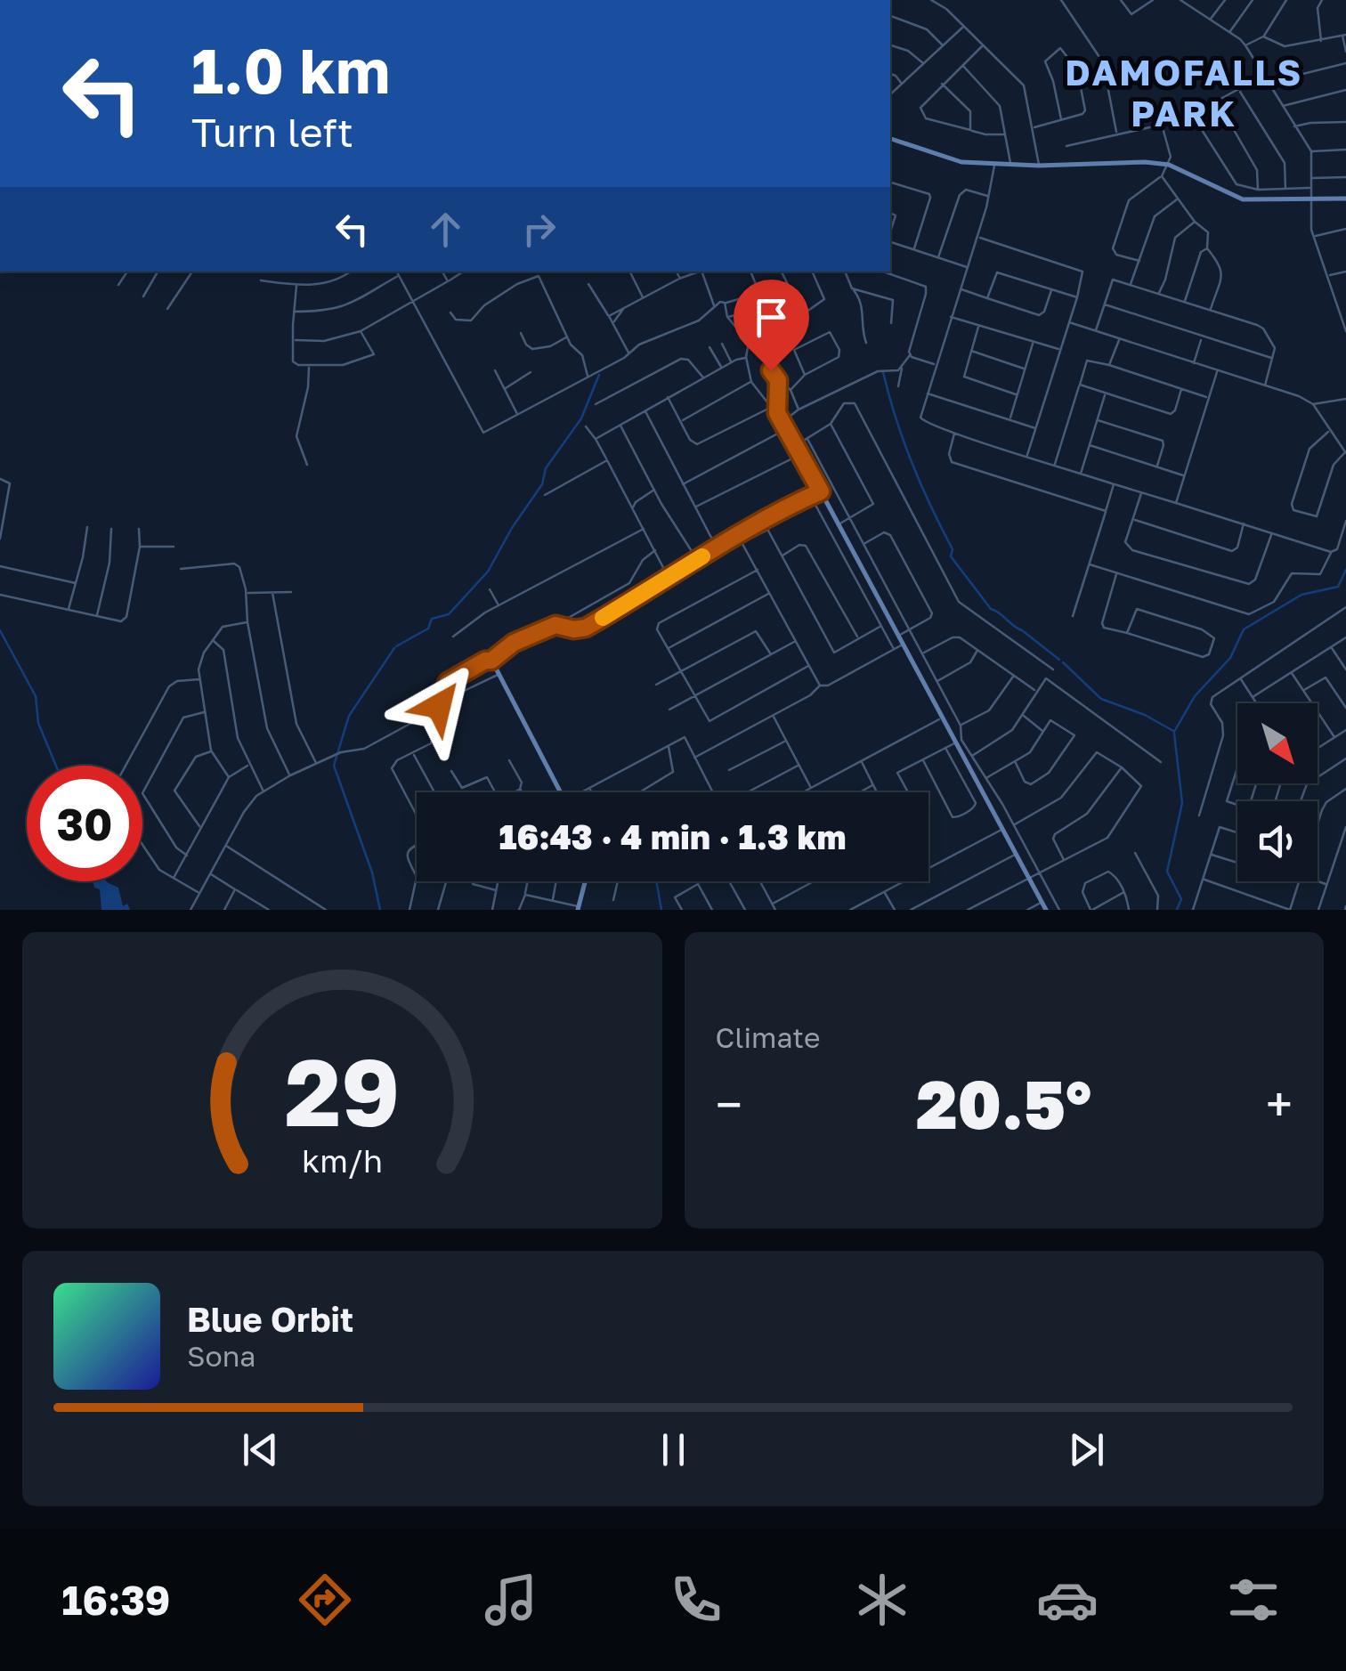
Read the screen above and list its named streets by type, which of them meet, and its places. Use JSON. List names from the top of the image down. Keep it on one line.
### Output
{"districts":["DAMOFALLS PARK"],"north":"bottom right","page":{"turn":["1.0 km","Turn left"],"limit":"30","trip":"16:43 · 4 min · 1.3 km","tile":"Climate","heat":["−","20.5°","+"],"song":["Blue Orbit","Sona"],"tabs":"16:39","gauge":["29","km/h"]}}
